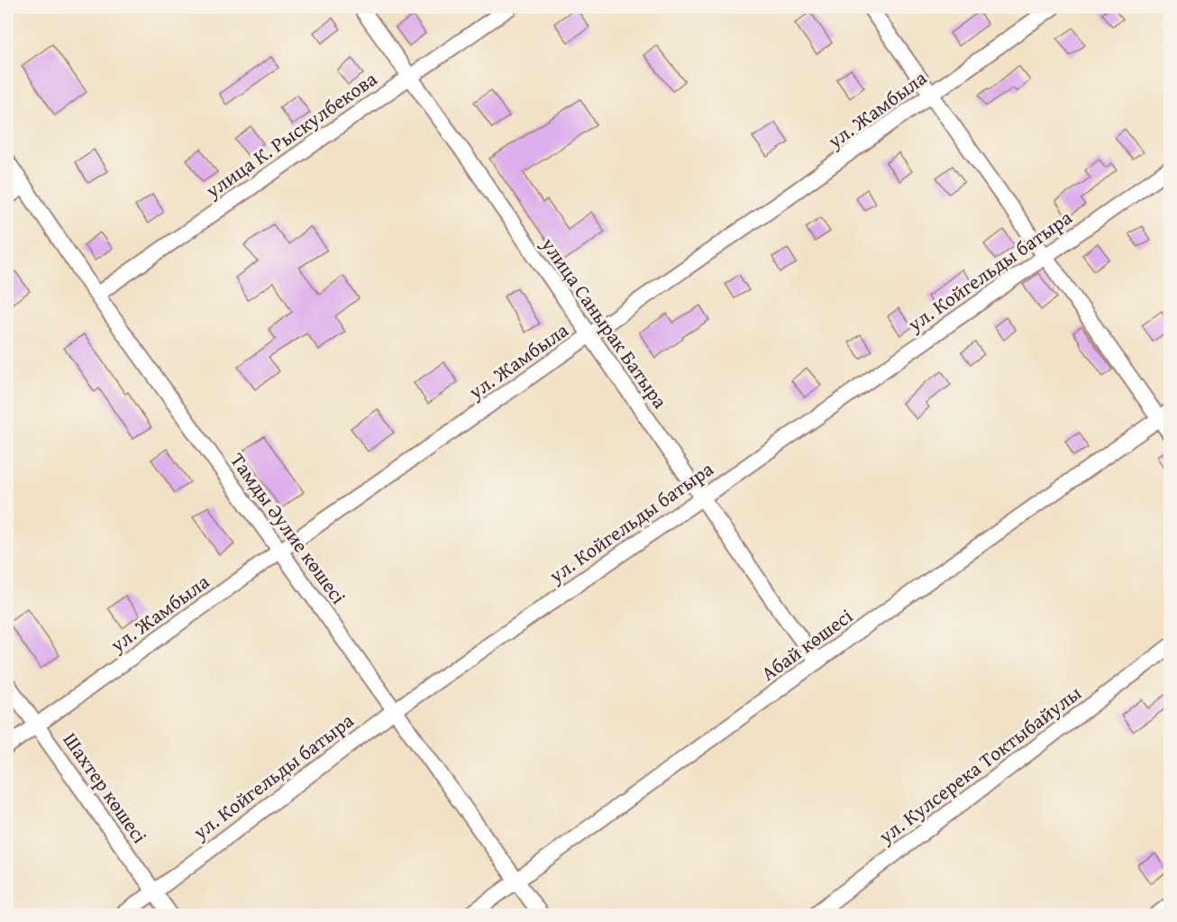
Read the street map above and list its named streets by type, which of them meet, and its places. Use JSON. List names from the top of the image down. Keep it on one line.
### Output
{"streets":{"street":["ул. Жамбыла","улица К. Рыскулбекова","ул. Койгельды батыра","улица Санырак Батыра","Тамды Әулие көшесі","Абай көшесі","ул. Кулсерека Токтыбайулы","Шахтер көшесі"]},"crossings":[["ул. Жамбыла","улица Санырак Батыра"],["ул. Жамбыла","Тамды Әулие көшесі"],["ул. Жамбыла","Шахтер көшесі"],["улица К. Рыскулбекова","улица Санырак Батыра"],["улица К. Рыскулбекова","Тамды Әулие көшесі"],["ул. Койгельды батыра","улица Санырак Батыра"],["ул. Койгельды батыра","Тамды Әулие көшесі"],["ул. Койгельды батыра","Шахтер көшесі"],["улица Санырак Батыра","Абай көшесі"],["Тамды Әулие көшесі","Абай көшесі"]]}
